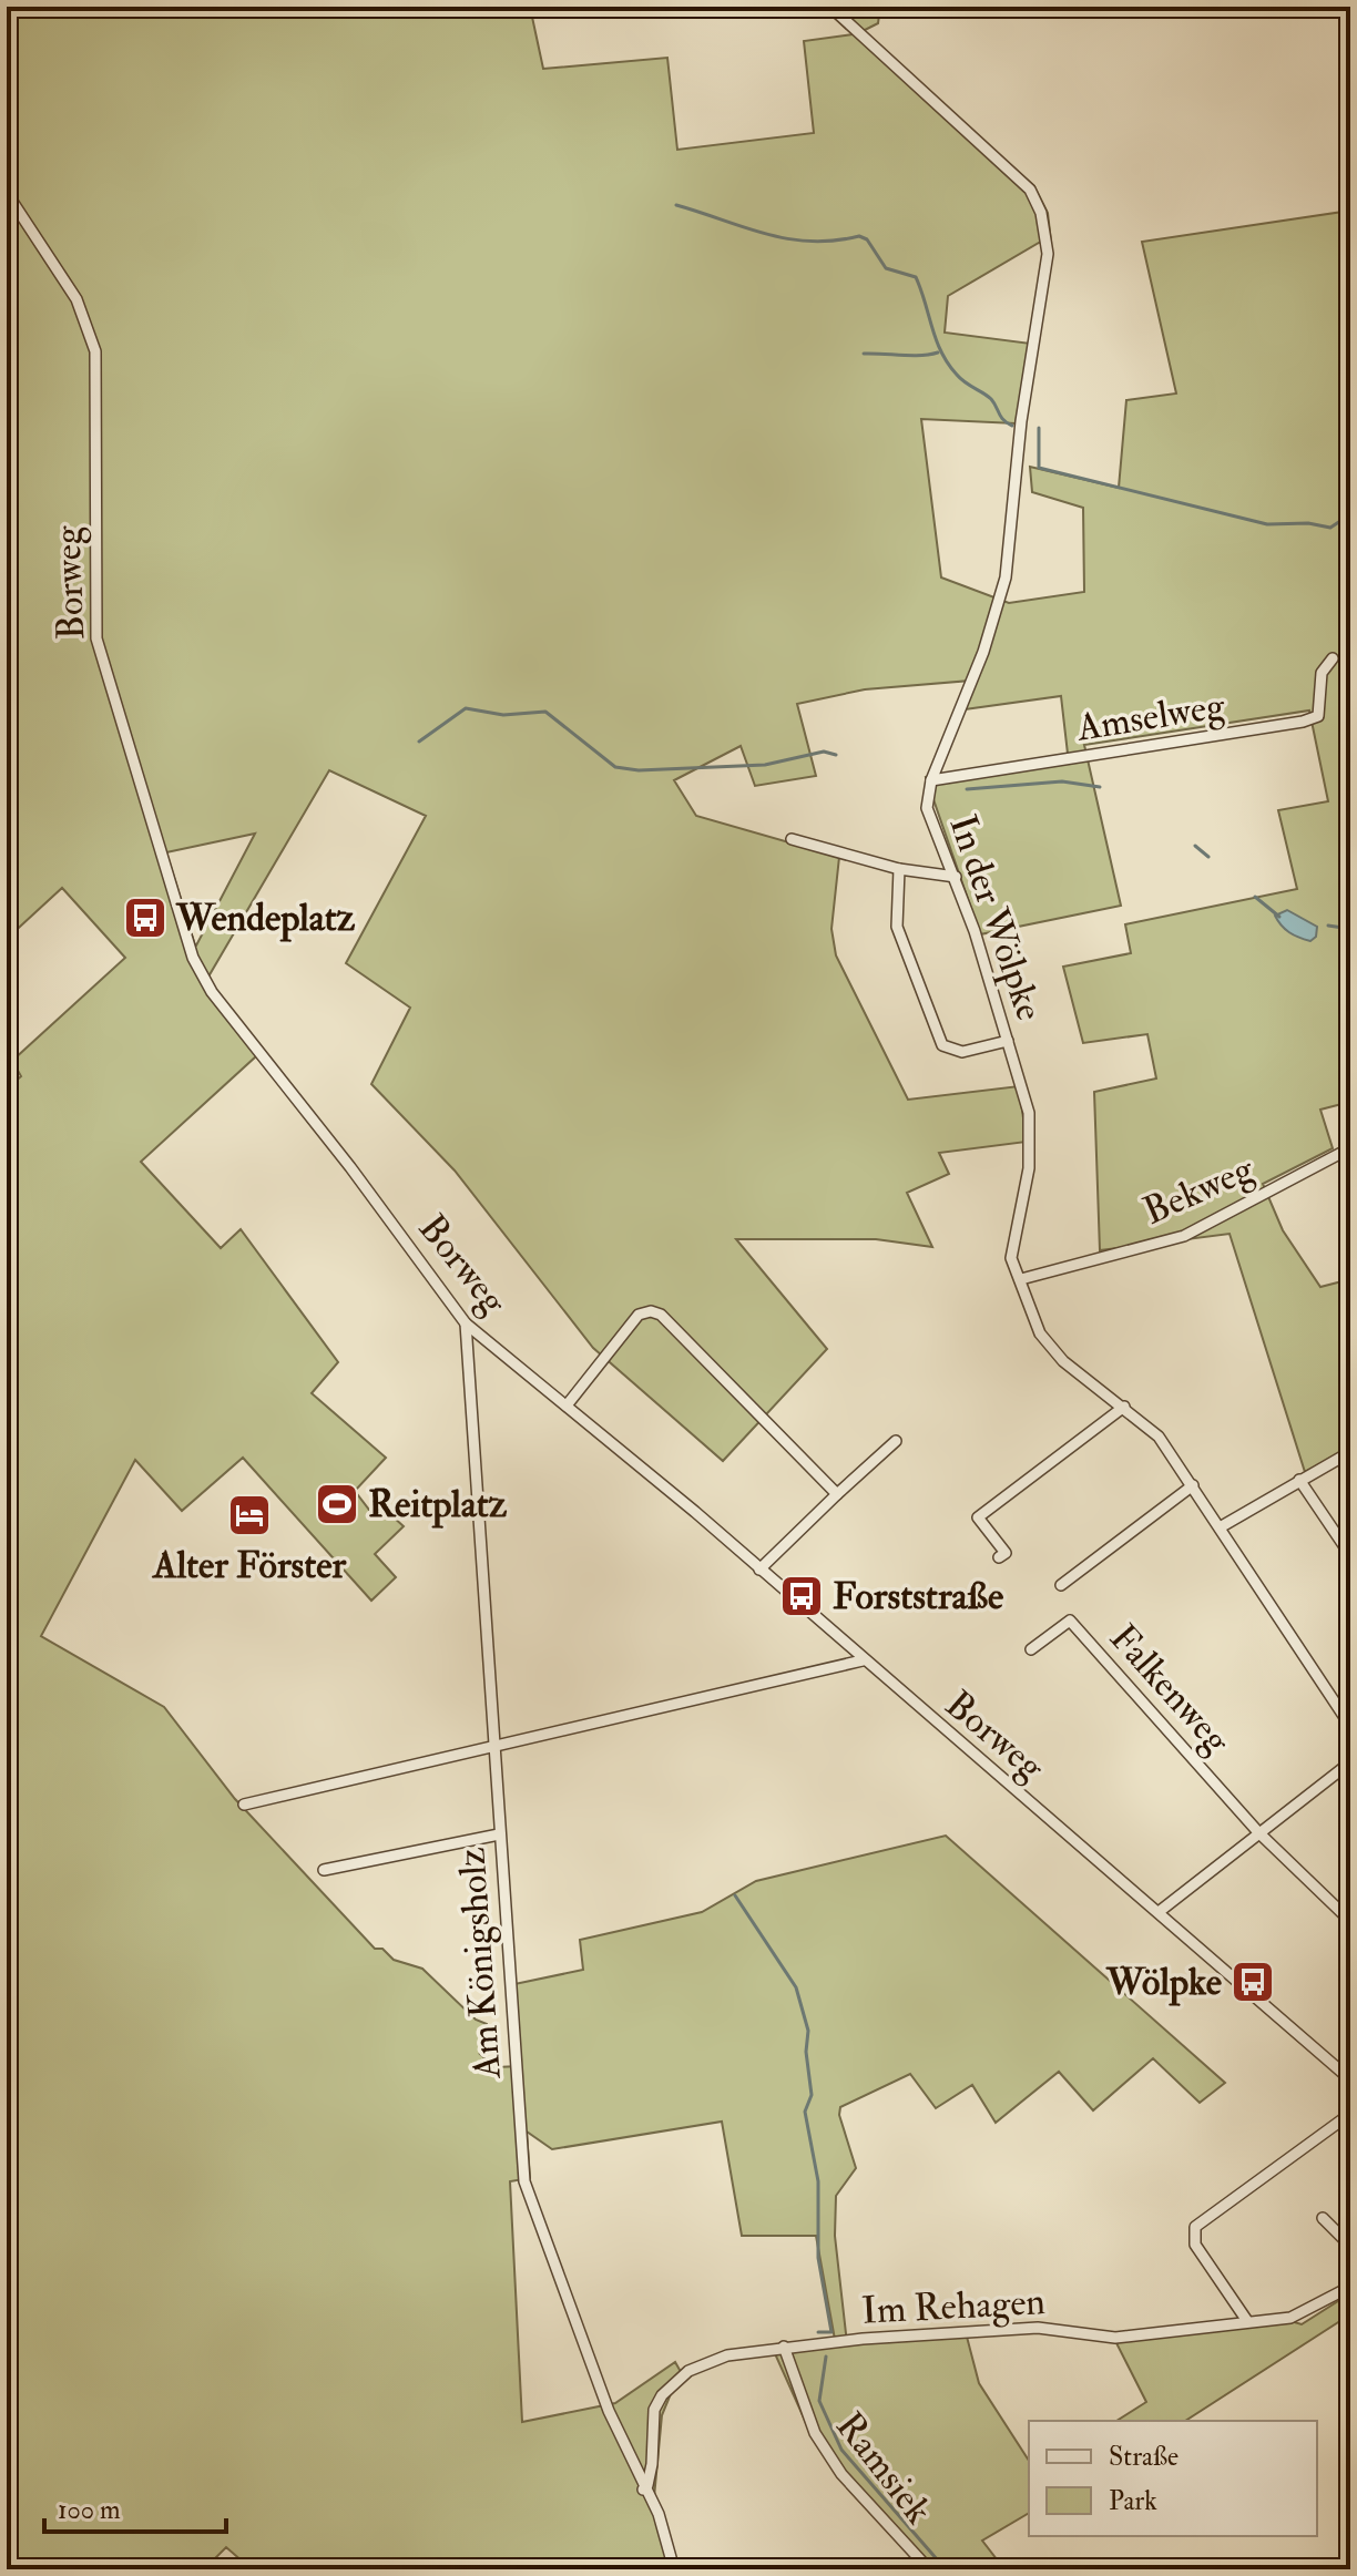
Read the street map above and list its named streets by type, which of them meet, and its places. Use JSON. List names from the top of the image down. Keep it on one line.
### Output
{"streets":{"street":["Borweg","Amselweg","In der Wölpke","Bekweg","Falkenweg","Am Königsholz","Im Rehagen","Ramsiek"]},"crossings":[["Borweg","Am Königsholz"],["Amselweg","In der Wölpke"],["In der Wölpke","Bekweg"],["Am Königsholz","Im Rehagen"],["Im Rehagen","Ramsiek"]],"places":{"bus stop":["Wendeplatz","Forststraße","Wölpke"],"sports":["Reitplatz"],"hotel":["Alter Förster"]},"legend":["Straße","Park"],"scale_bar":"100 m"}
